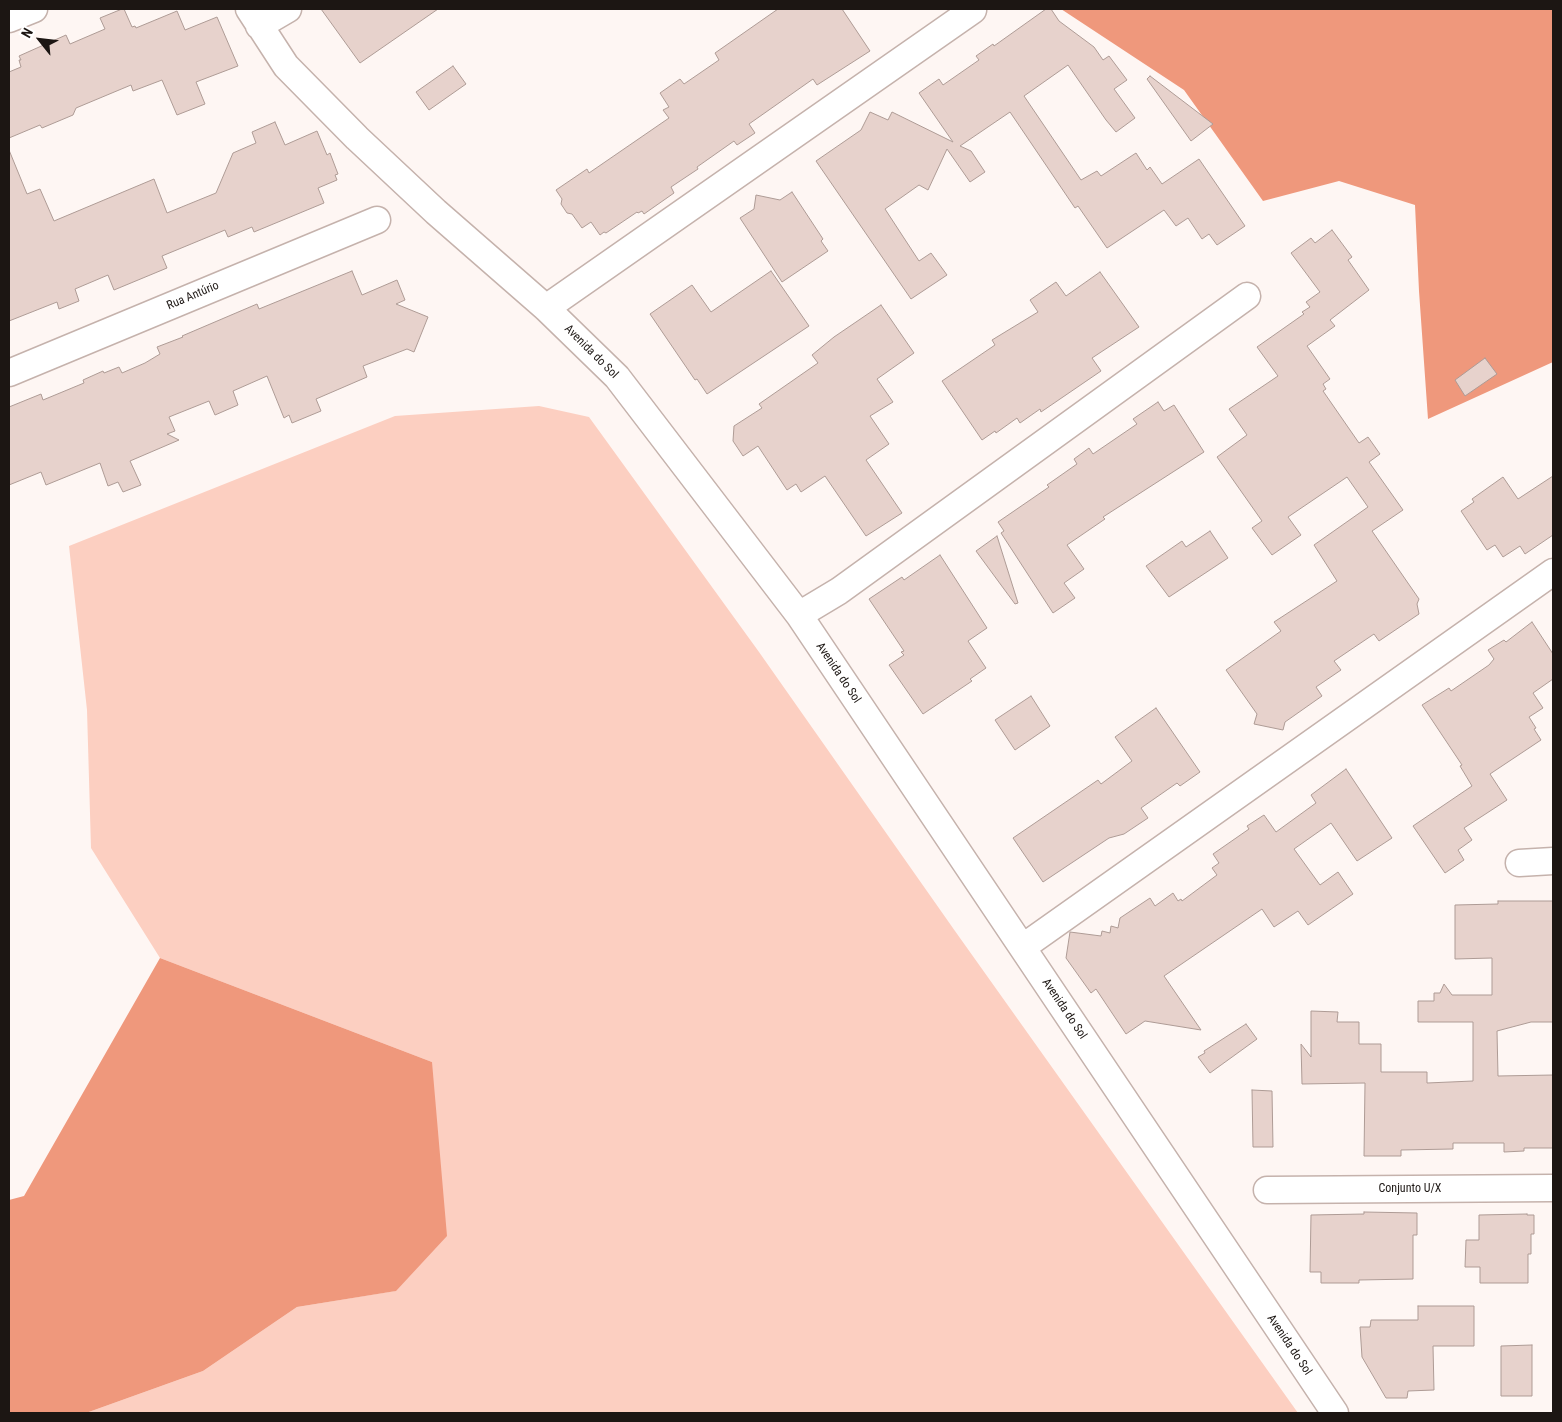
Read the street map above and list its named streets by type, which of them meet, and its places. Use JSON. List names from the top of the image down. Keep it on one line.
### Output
{"streets":{"street":["Rua Antúrio","Avenida do Sol","Conjunto U/X"]},"north":"top left"}
